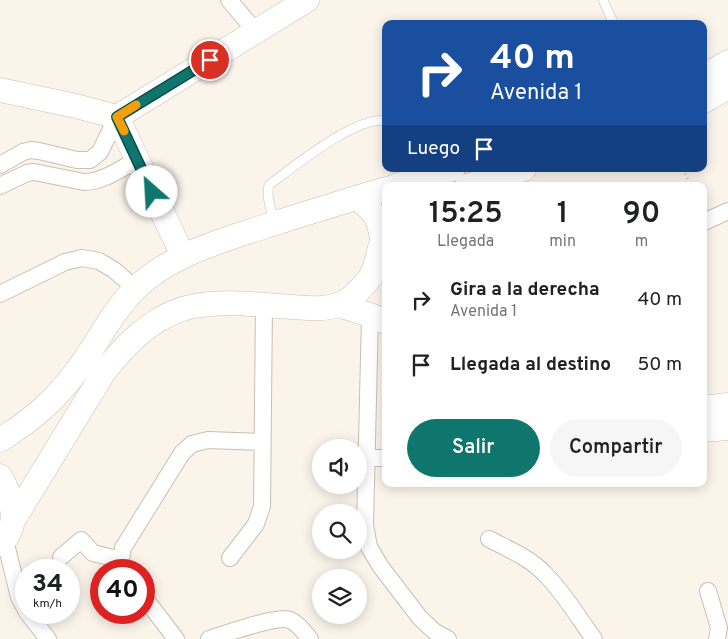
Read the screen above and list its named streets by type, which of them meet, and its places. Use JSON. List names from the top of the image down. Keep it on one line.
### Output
{"page":{"turn":["40 m","Avenida 1"],"then":"Luego","eta":["15:25","Llegada","1","min","90","m"],"list":[{"name":"Gira a la derecha","note":"Avenida 1","value":"40 m"},{"name":"Llegada al destino","value":"50 m"}],"buttons":["Salir","Compartir"],"speed":"34 km/h","limit":"40"}}
